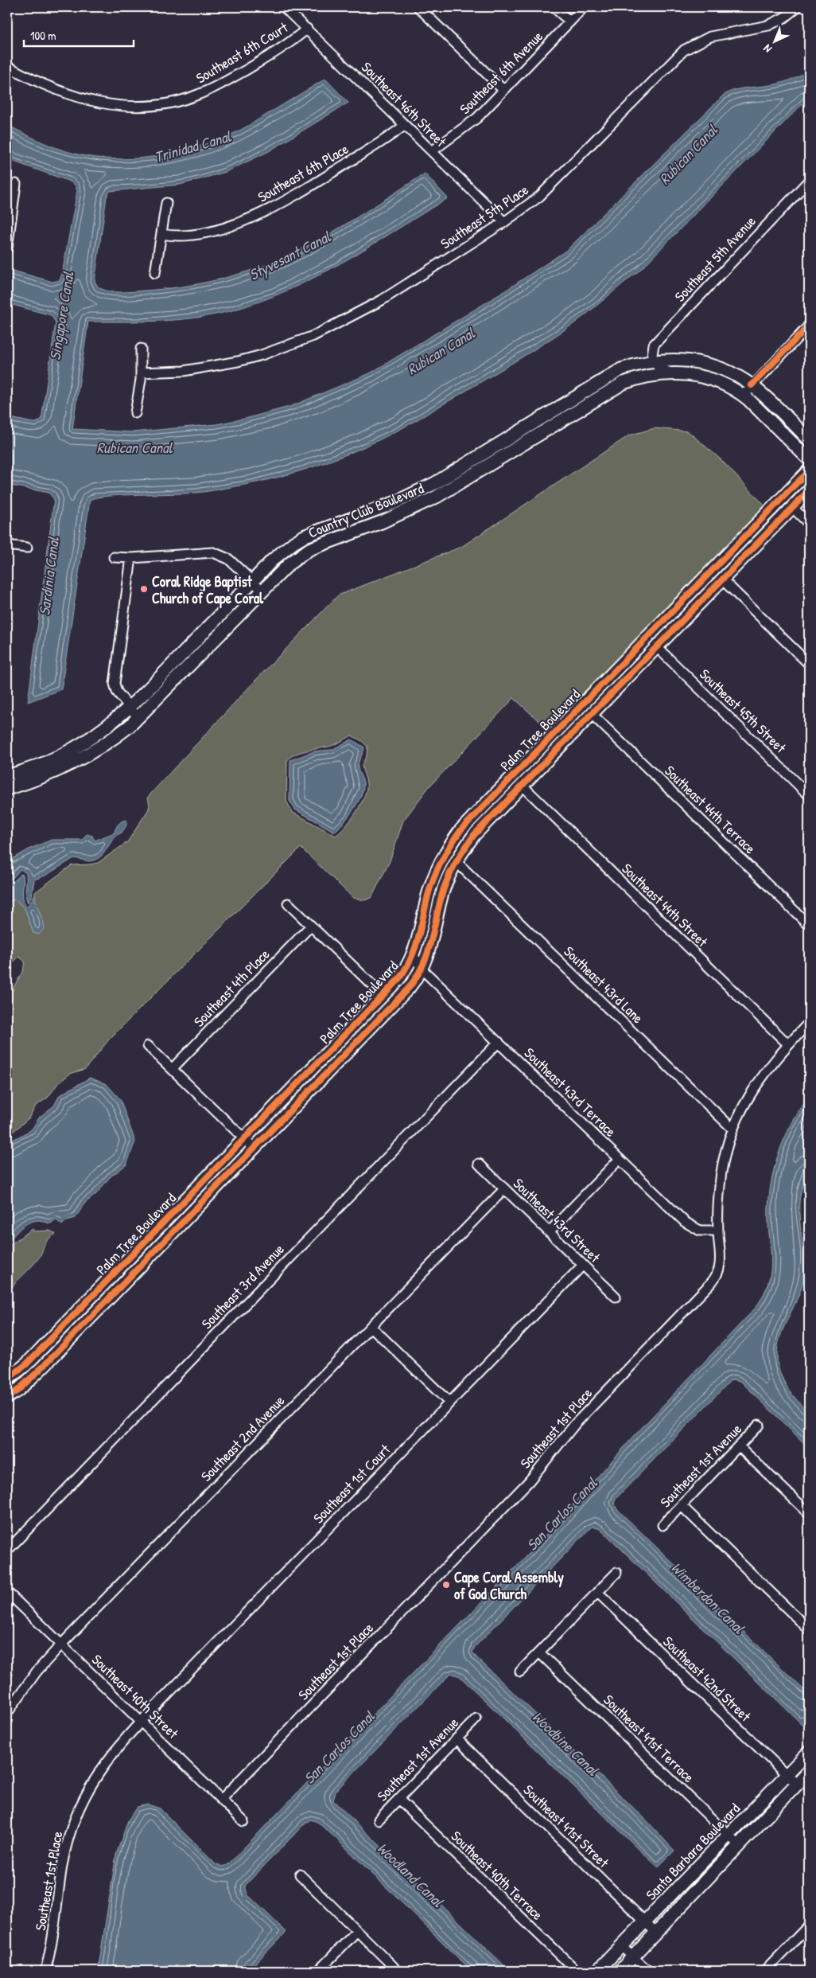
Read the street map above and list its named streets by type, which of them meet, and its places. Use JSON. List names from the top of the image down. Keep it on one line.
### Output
{"streets":{"street":["Southeast 6th Court","Southeast 6th Avenue","Southeast 46th Street","Southeast 6th Place","Southeast 5th Place","Southeast 5th Avenue","Country Club Boulevard","Southeast 45th Street","Palm Tree Boulevard","Southeast 44th Terrace","Southeast 44th Street","Southeast 43rd Lane","Southeast 4th Place","Southeast 43rd Terrace","Southeast 43rd Street","Southeast 3rd Avenue","Southeast 1st Place","Southeast 2nd Avenue","Southeast 1st Avenue","Southeast 1st Court","Southeast 42nd Street","Southeast 40th Street","Southeast 41st Terrace","Southeast 41st Street","Santa Barbara Boulevard","Southeast 40th Terrace"]},"crossings":[["Southeast 6th Court","Southeast 46th Street"],["Southeast 6th Avenue","Southeast 46th Street"],["Southeast 46th Street","Southeast 6th Place"],["Southeast 46th Street","Southeast 5th Place"],["Southeast 5th Avenue","Country Club Boulevard"],["Southeast 45th Street","Palm Tree Boulevard"],["Palm Tree Boulevard","Southeast 44th Terrace"],["Palm Tree Boulevard","Southeast 44th Street"],["Palm Tree Boulevard","Southeast 43rd Lane"],["Palm Tree Boulevard","Southeast 43rd Terrace"],["Southeast 44th Street","Southeast 1st Place"],["Southeast 43rd Lane","Southeast 1st Place"],["Southeast 43rd Terrace","Southeast 3rd Avenue"],["Southeast 43rd Terrace","Southeast 1st Place"],["Southeast 43rd Street","Southeast 2nd Avenue"],["Southeast 43rd Street","Southeast 1st Court"],["Southeast 1st Place","Southeast 1st Court"],["Southeast 1st Place","Southeast 40th Street"],["Southeast 2nd Avenue","Southeast 40th Street"],["Southeast 1st Avenue","Southeast 41st Street"],["Southeast 1st Avenue","Southeast 40th Terrace"],["Southeast 1st Court","Southeast 40th Street"],["Southeast 42nd Street","Santa Barbara Boulevard"],["Southeast 41st Terrace","Santa Barbara Boulevard"],["Southeast 41st Street","Santa Barbara Boulevard"]],"water":["Trinidad Canal","Rubican Canal","Styvesant Canal","Singapore Canal","Sardinia Canal","San Carlos Canal","Wimberdon Canal","Woodbine Canal","Woodland Canal"],"places":["Coral Ridge Baptist Church of Cape Coral","Cape Coral Assembly of God Church"],"scale_bar":"100 m","north":"bottom left"}
